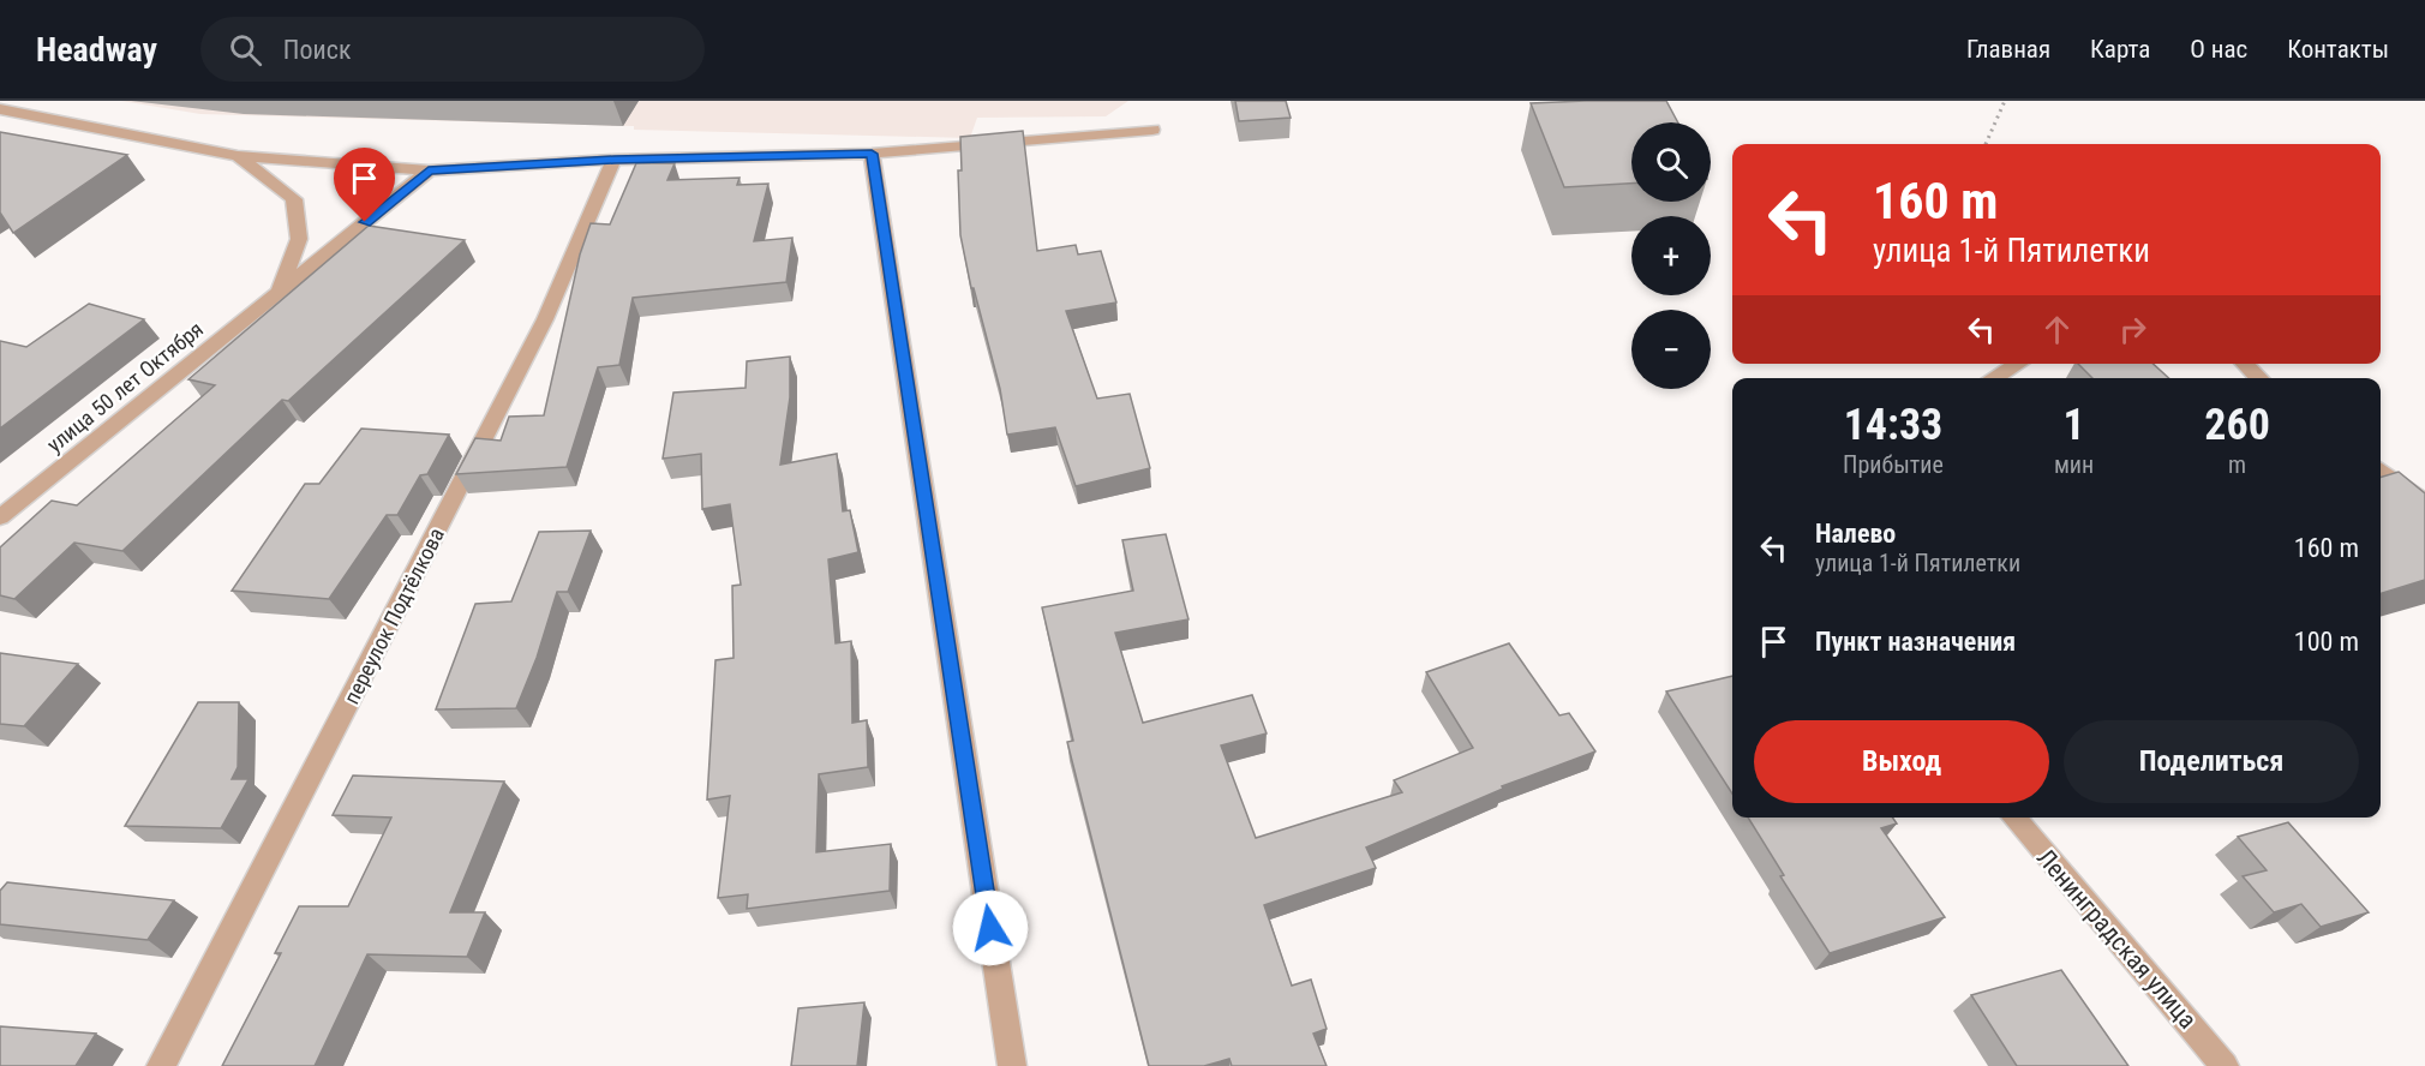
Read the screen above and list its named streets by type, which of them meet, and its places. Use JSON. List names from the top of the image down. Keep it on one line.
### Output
{"streets":{"street":["улица 50 лет Октября","переулок Подтёлкова","Ленинградская улица"]},"page":{"header":"Headway","search":"Поиск","nav":["Главная","Карта","О нас","Контакты"],"map_buttons":["+","−"],"turn":["160 m","улица 1-й Пятилетки"],"eta":["14:33","Прибытие","1","мин","260","m"],"list":[{"name":"Налево","note":"улица 1-й Пятилетки","value":"160 m"},{"name":"Пункт назначения","value":"100 m"}],"buttons":["Выход","Поделиться"]}}
